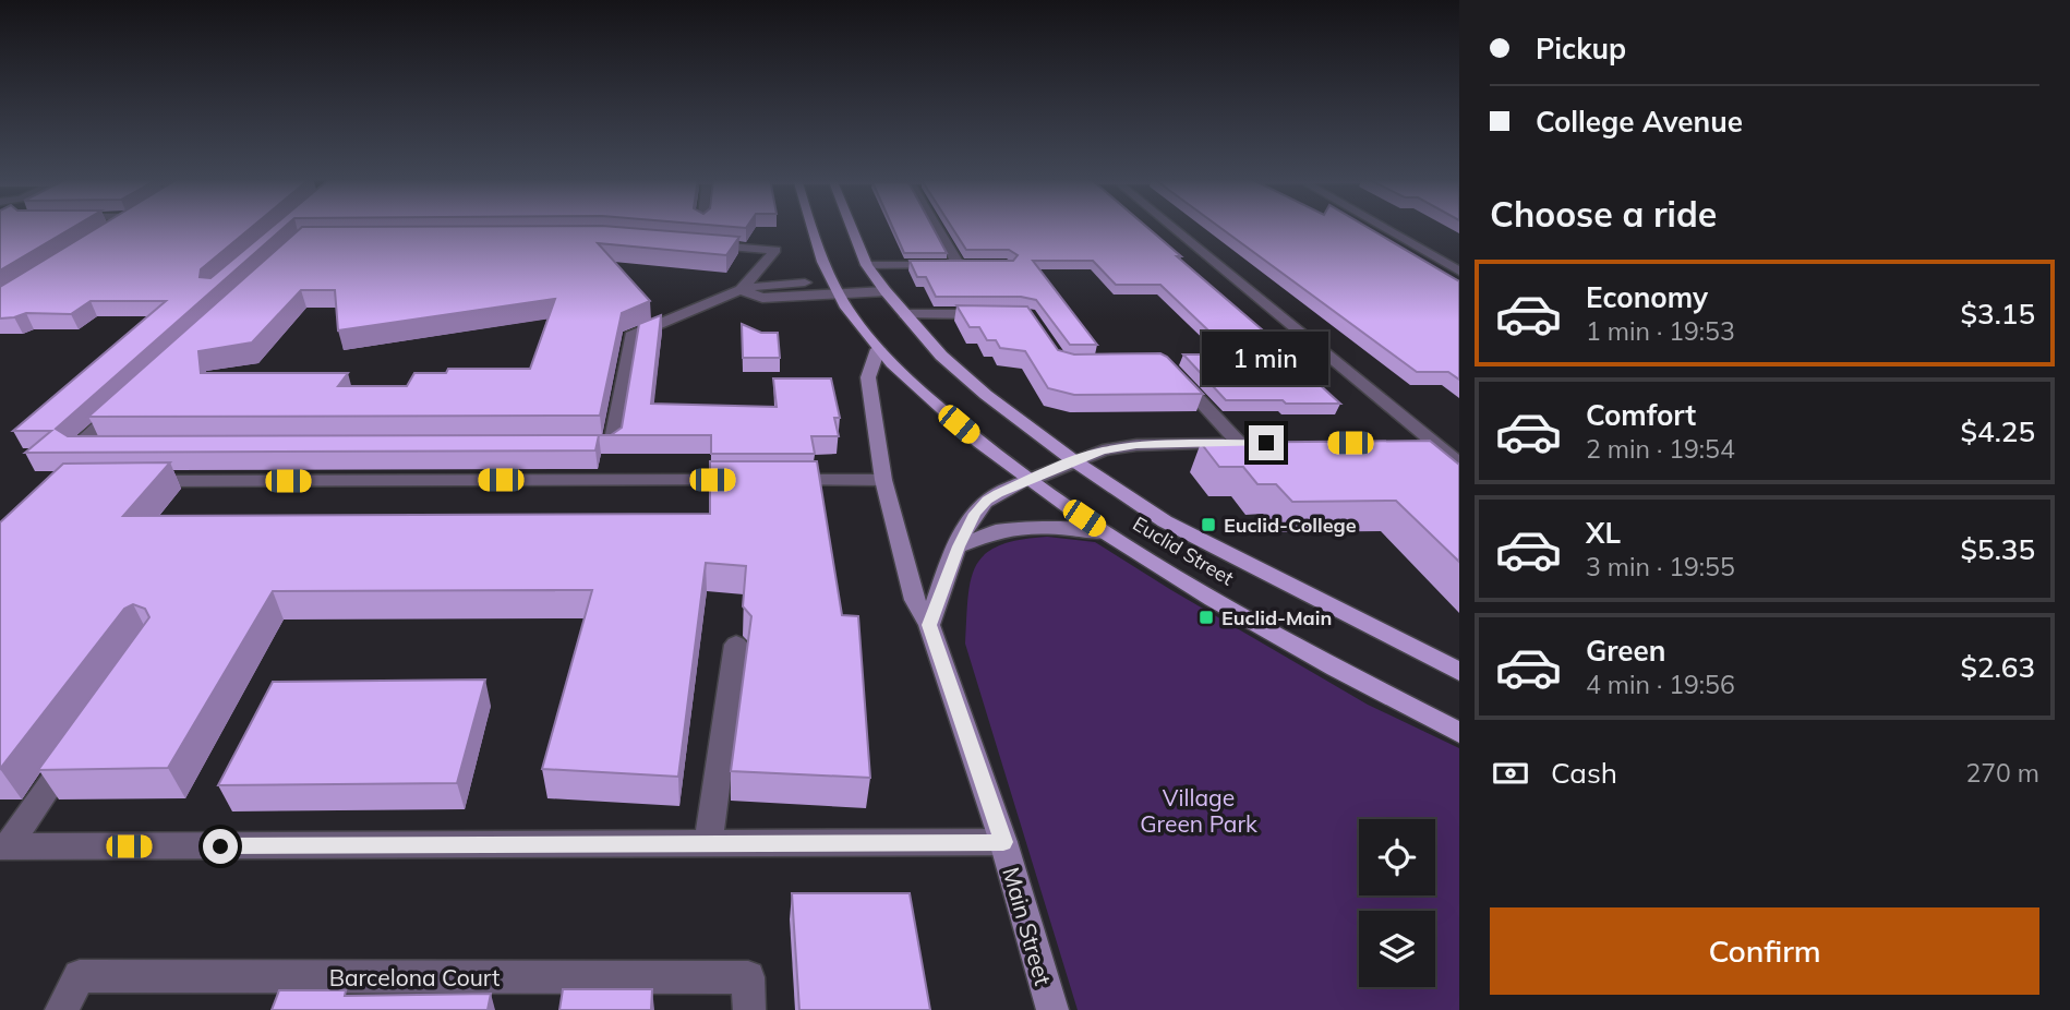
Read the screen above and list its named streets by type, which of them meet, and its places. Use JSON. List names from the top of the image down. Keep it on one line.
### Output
{"streets":{"main road":["Euclid Street"],"street":["Main Street","Barcelona Court"]},"crossings":[["Euclid Street","Main Street"]],"parks":["Village Green Park"],"places":{"transit":["Euclid-College","Euclid-Main"]},"page":{"banner":["Pickup","College Avenue"],"heading":"Choose a ride","list":[{"name":"Economy","note":"1 min · 19:53","value":"$3.15"},{"name":"Comfort","note":"2 min · 19:54","value":"$4.25"},{"name":"XL","note":"3 min · 19:55","value":"$5.35"},{"name":"Green","note":"4 min · 19:56","value":"$2.63"}],"bubble":"1 min","pay":["Cash","270 m"],"buttons":"Confirm"}}
